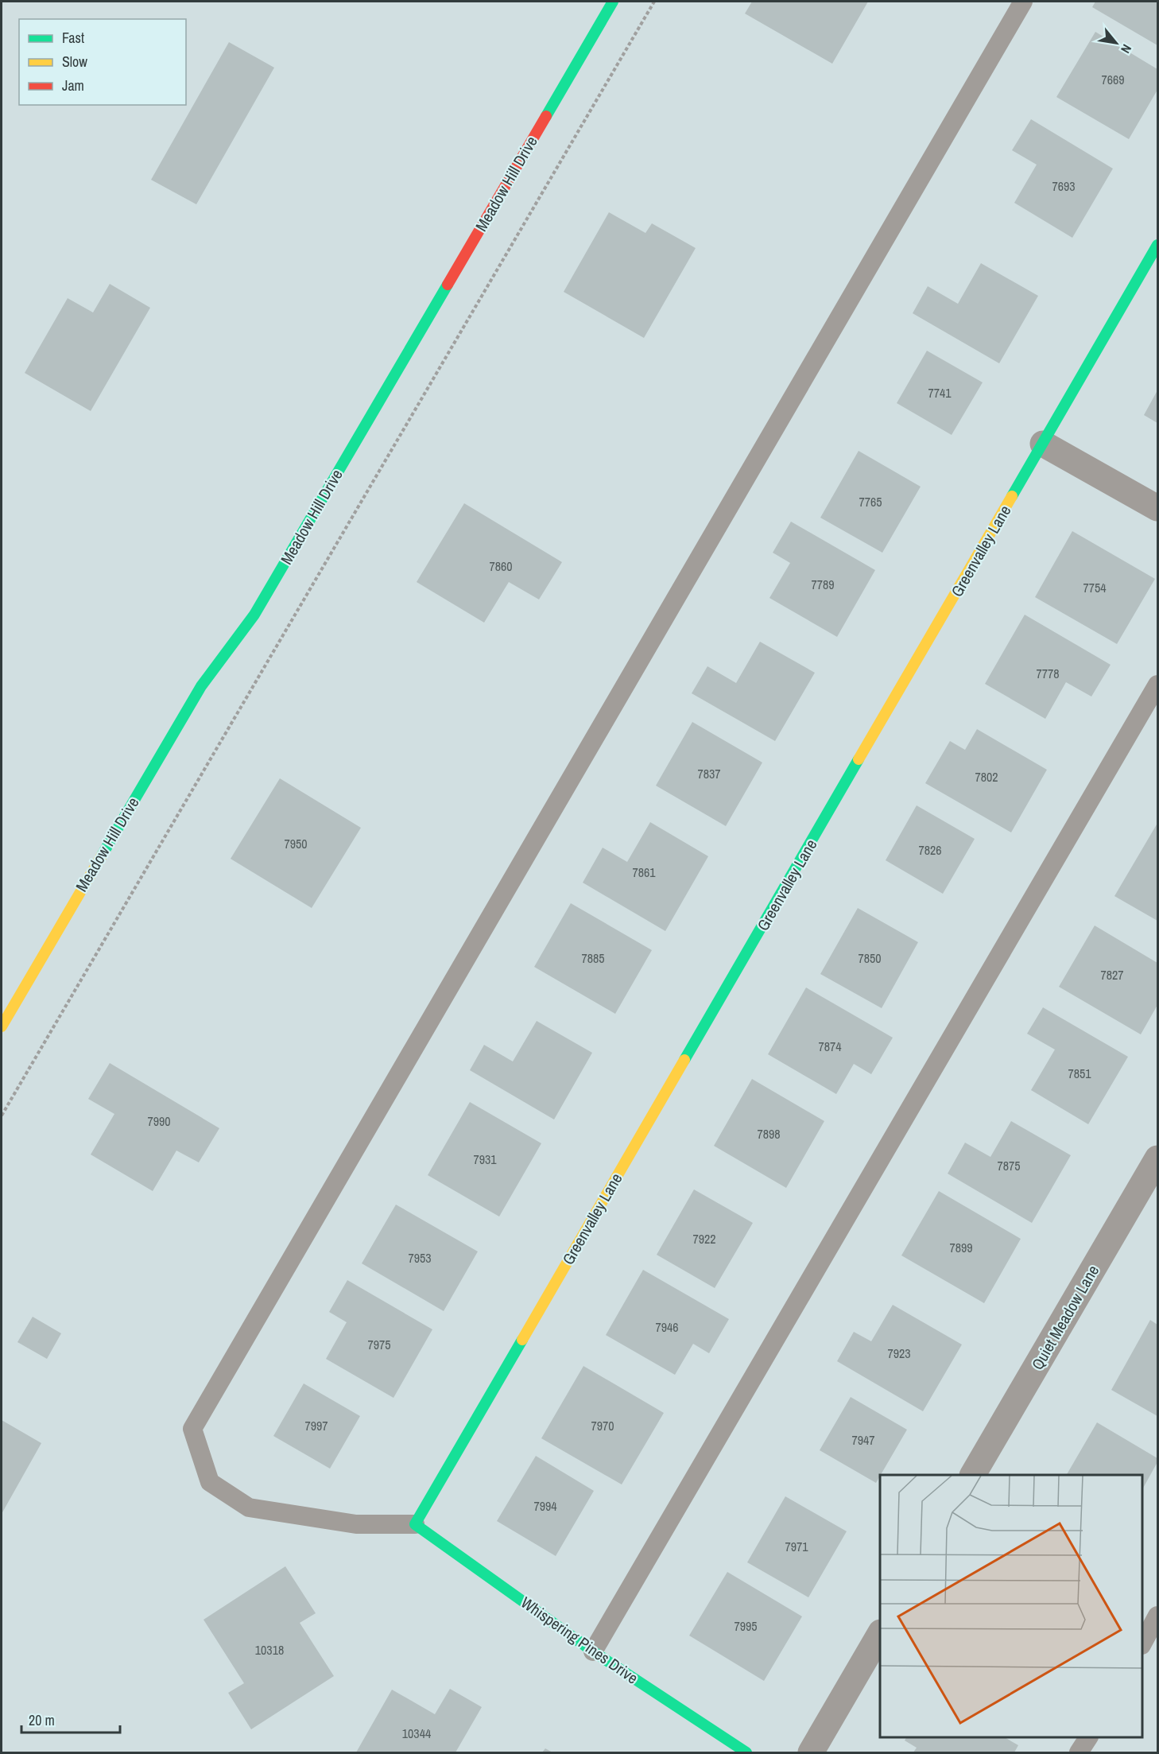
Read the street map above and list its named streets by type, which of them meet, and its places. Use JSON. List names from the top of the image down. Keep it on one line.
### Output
{"streets":{"street":["Meadow Hill Drive","Greenvalley Lane","Quiet Meadow Lane","Whispering Pines Drive"]},"crossings":[["Greenvalley Lane","Whispering Pines Drive"]],"house_numbers":["7669","7693","7741","7765","7860","7789","7754","7778","7837","7802","7950","7826","7861","7885","7850","7827","7874","7851","7990","7898","7931","7875","7922","7899","7953","7946","7975","7923","7997","7970","7947","7994","7971","7995","10318","10344"],"legend":["Fast","Slow","Jam"],"scale_bar":"20 m","north":"bottom right"}
